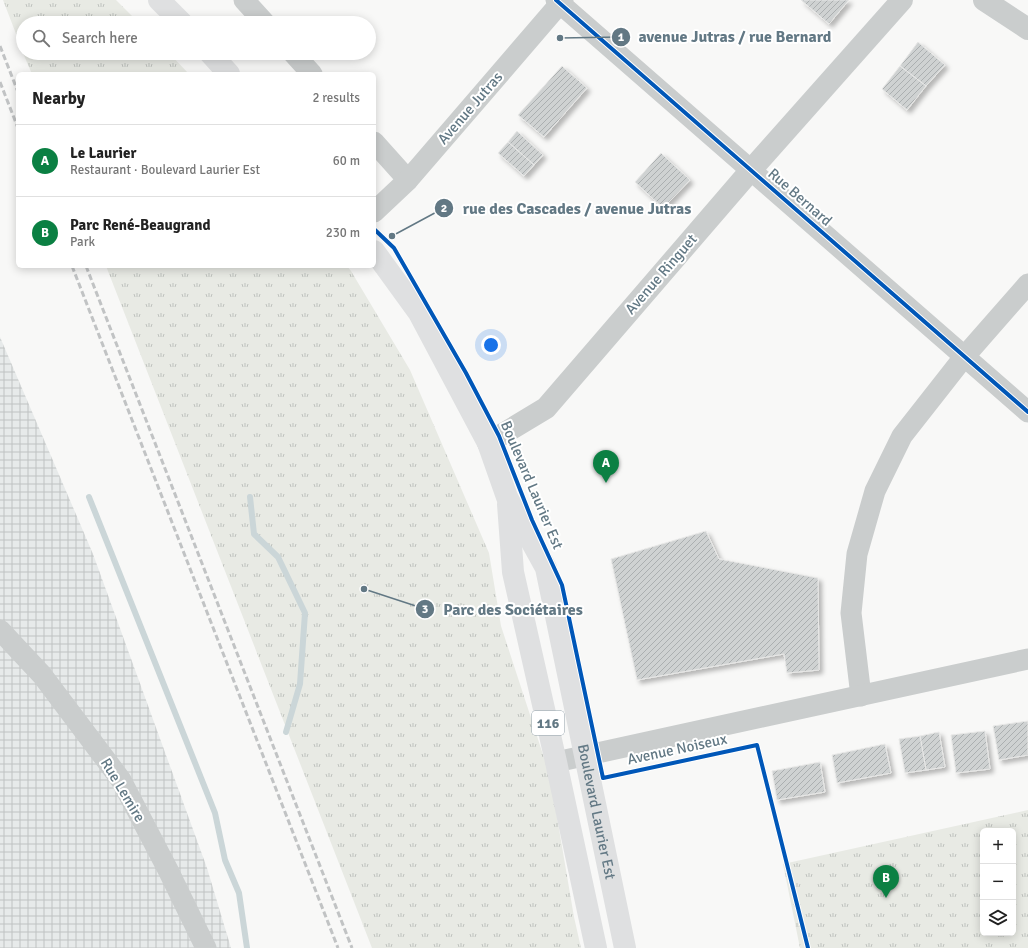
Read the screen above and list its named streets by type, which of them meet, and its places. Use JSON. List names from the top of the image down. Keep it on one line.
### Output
{"streets":{"main road":["Boulevard Laurier Est","116"],"street":["Avenue Jutras","Rue Bernard","Avenue Ringuet","Avenue Noiseux","Rue Lemire"]},"crossings":[["Avenue Jutras","Rue Bernard"],["Rue Bernard","Avenue Ringuet"],["Avenue Ringuet","Boulevard Laurier Est"],["Boulevard Laurier Est","Avenue Noiseux"]],"places":["avenue Jutras / rue Bernard","rue des Cascades / avenue Jutras","Parc des Sociétaires"],"page":{"search":"Search here","heading":["Nearby","2 results"],"list":[{"mark":"A","name":"Le Laurier","note":"Restaurant · Boulevard Laurier Est","value":"60 m"},{"mark":"B","name":"Parc René-Beaugrand","note":"Park","value":"230 m"}],"pins":["A","B"],"map_buttons":["+","−"]}}
